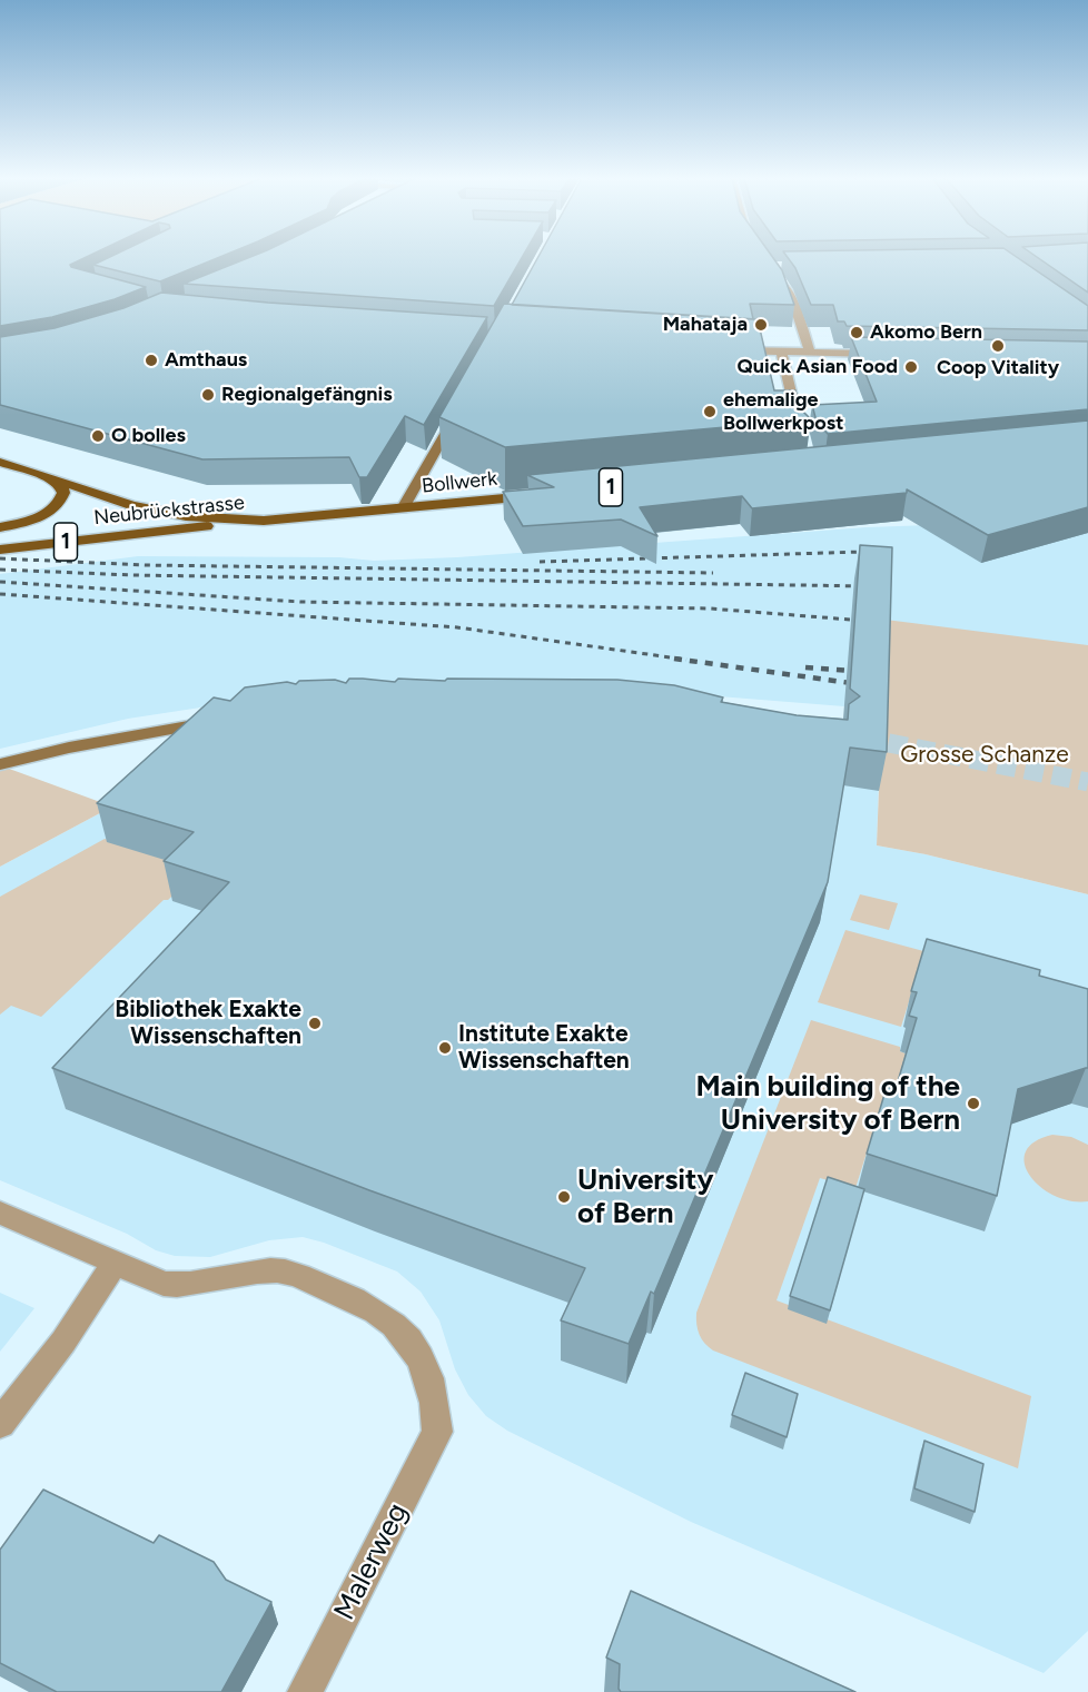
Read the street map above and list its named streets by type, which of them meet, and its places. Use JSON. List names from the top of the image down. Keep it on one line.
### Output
{"streets":{"main road":["Bollwerk","1","Neubrückstrasse"],"street":["Malerweg"]},"crossings":[["Bollwerk","Neubrückstrasse"]],"parks":["Grosse Schanze"],"places":["Mahataja","Akomo Bern","Coop Vitality","Amthaus","Quick Asian Food","Regionalgefängnis","ehemalige Bollwerkpost","O bolles","Bibliothek Exakte Wissenschaften","Institute Exakte Wissenschaften","Main building of the University of Bern","University of Bern"]}
